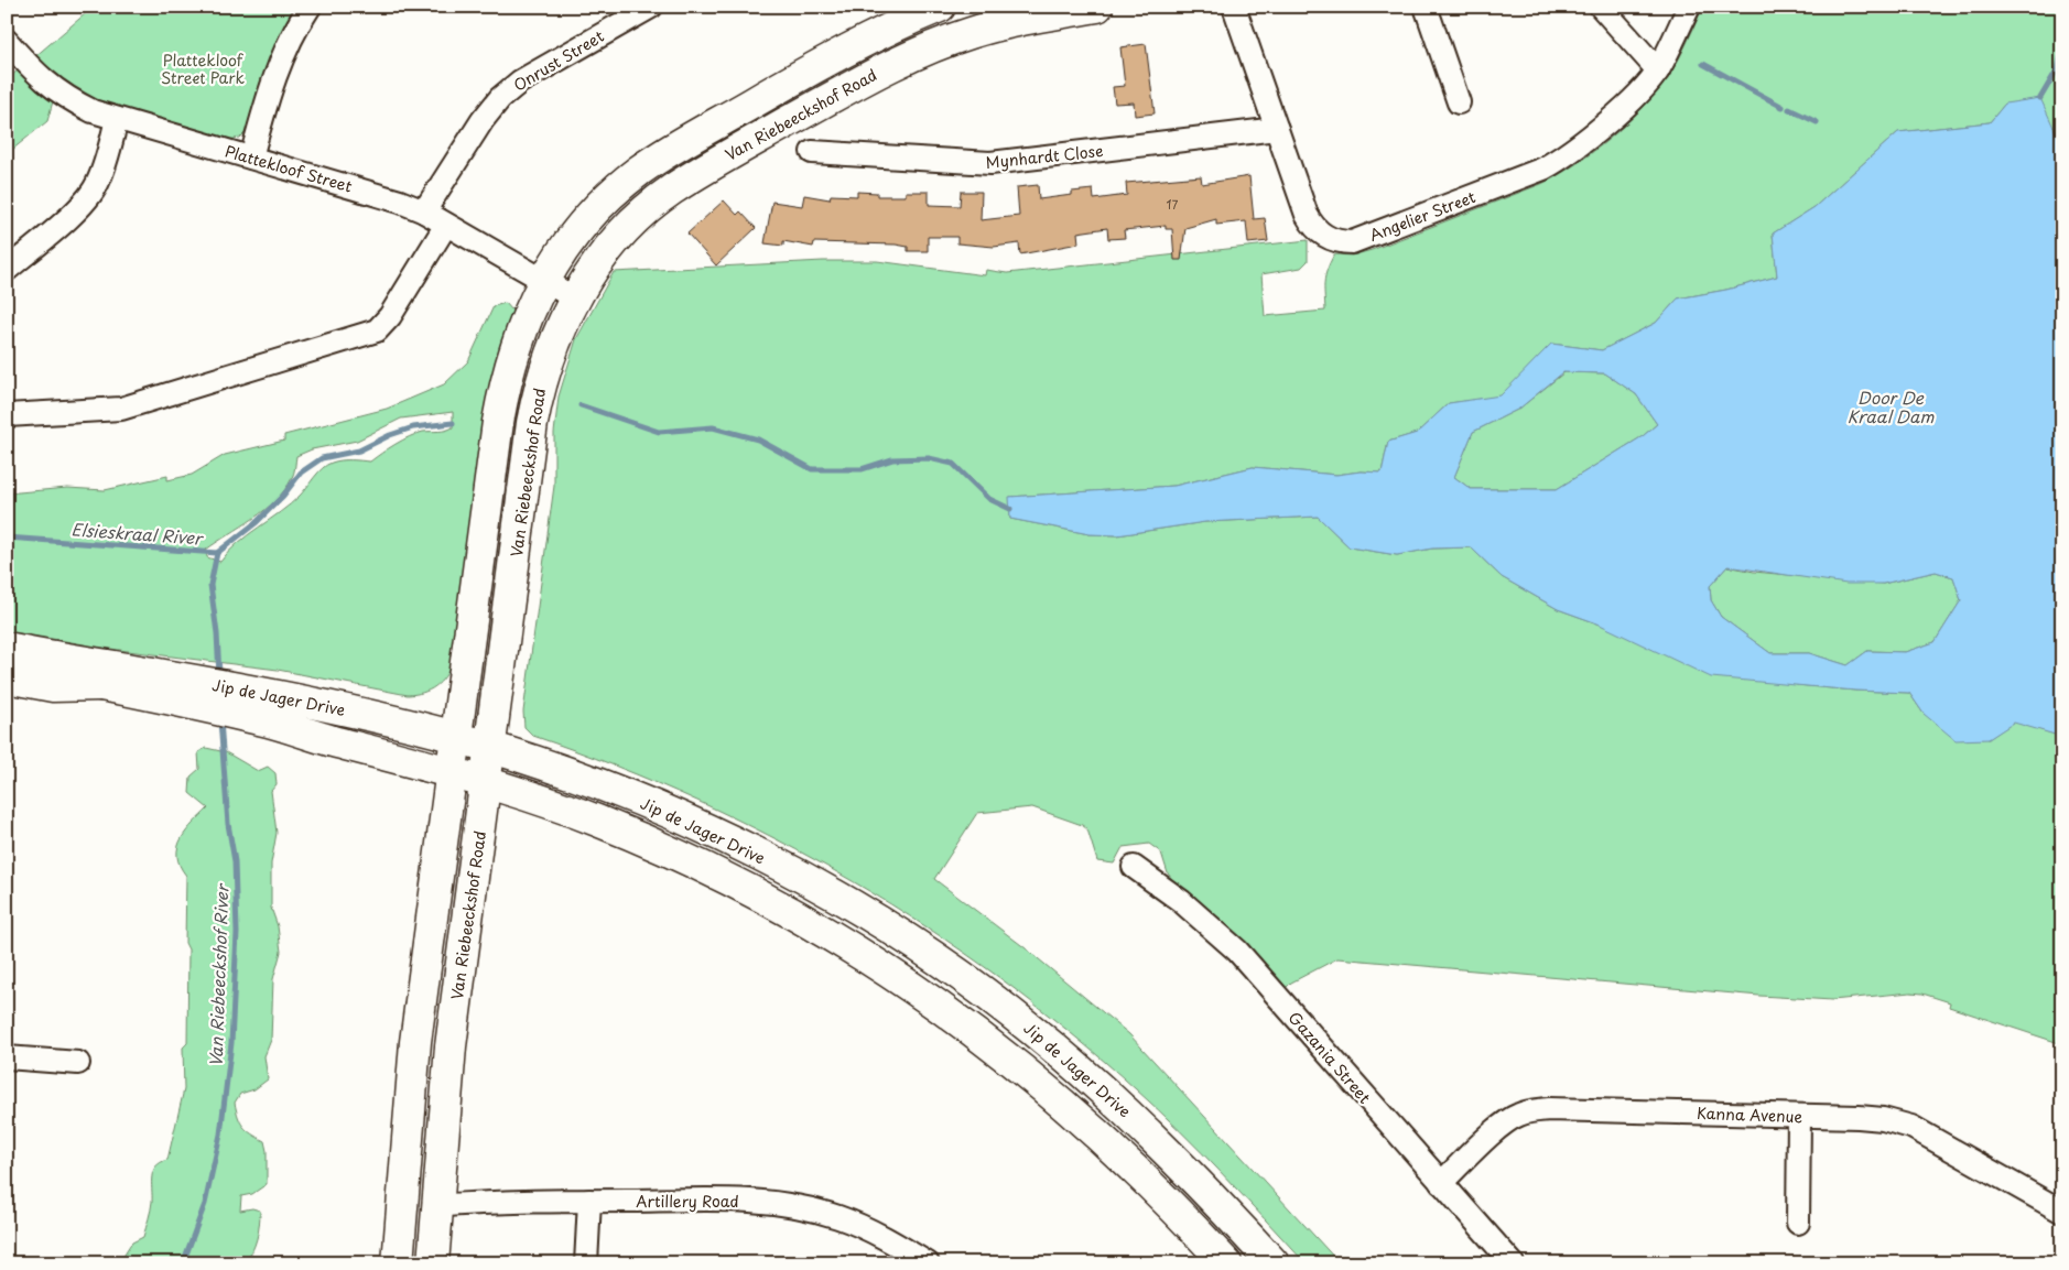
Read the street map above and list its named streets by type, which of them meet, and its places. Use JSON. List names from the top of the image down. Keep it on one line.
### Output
{"streets":{"street":["Onrust Street","Van Riebeeckshof Road","Mynhardt Close","Plattekloof Street","Angelier Street","Jip de Jager Drive","Gazania Street","Kanna Avenue","Artillery Road"]},"crossings":[["Onrust Street","Plattekloof Street"],["Van Riebeeckshof Road","Plattekloof Street"],["Van Riebeeckshof Road","Jip de Jager Drive"],["Van Riebeeckshof Road","Artillery Road"],["Mynhardt Close","Angelier Street"],["Gazania Street","Kanna Avenue"]],"water":["Door De Kraal Dam","Elsieskraal River","Van Riebeeckshof River"],"parks":["Plattekloof Street Park"],"house_numbers":["17"]}
